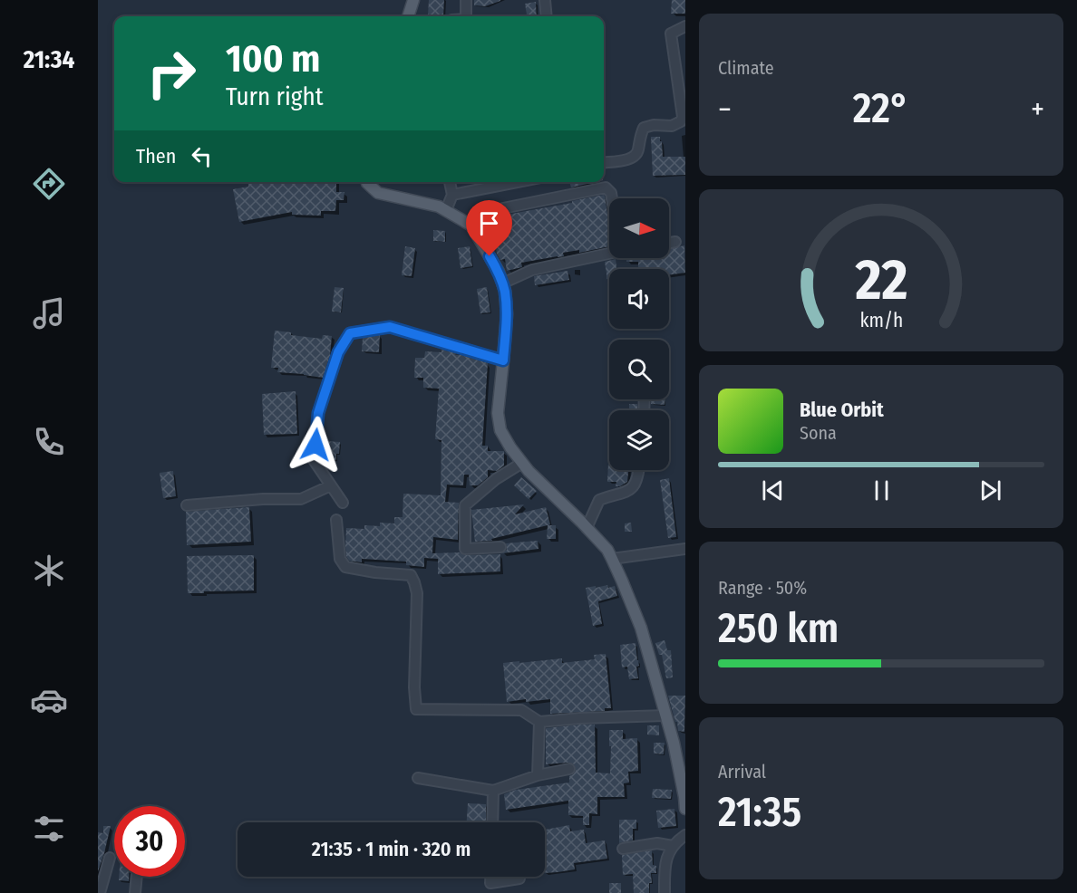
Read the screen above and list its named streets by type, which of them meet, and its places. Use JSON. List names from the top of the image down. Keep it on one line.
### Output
{"north":"right","page":{"tabs":"21:34","tile":["Climate",["Range · 50%","250 km"],["Arrival","21:35"]],"turn":["100 m","Turn right"],"heat":["−","22°","+"],"then":"Then","song":["Blue Orbit","Sona"],"limit":"30","trip":"21:35 · 1 min · 320 m","gauge":["22","km/h"]}}
